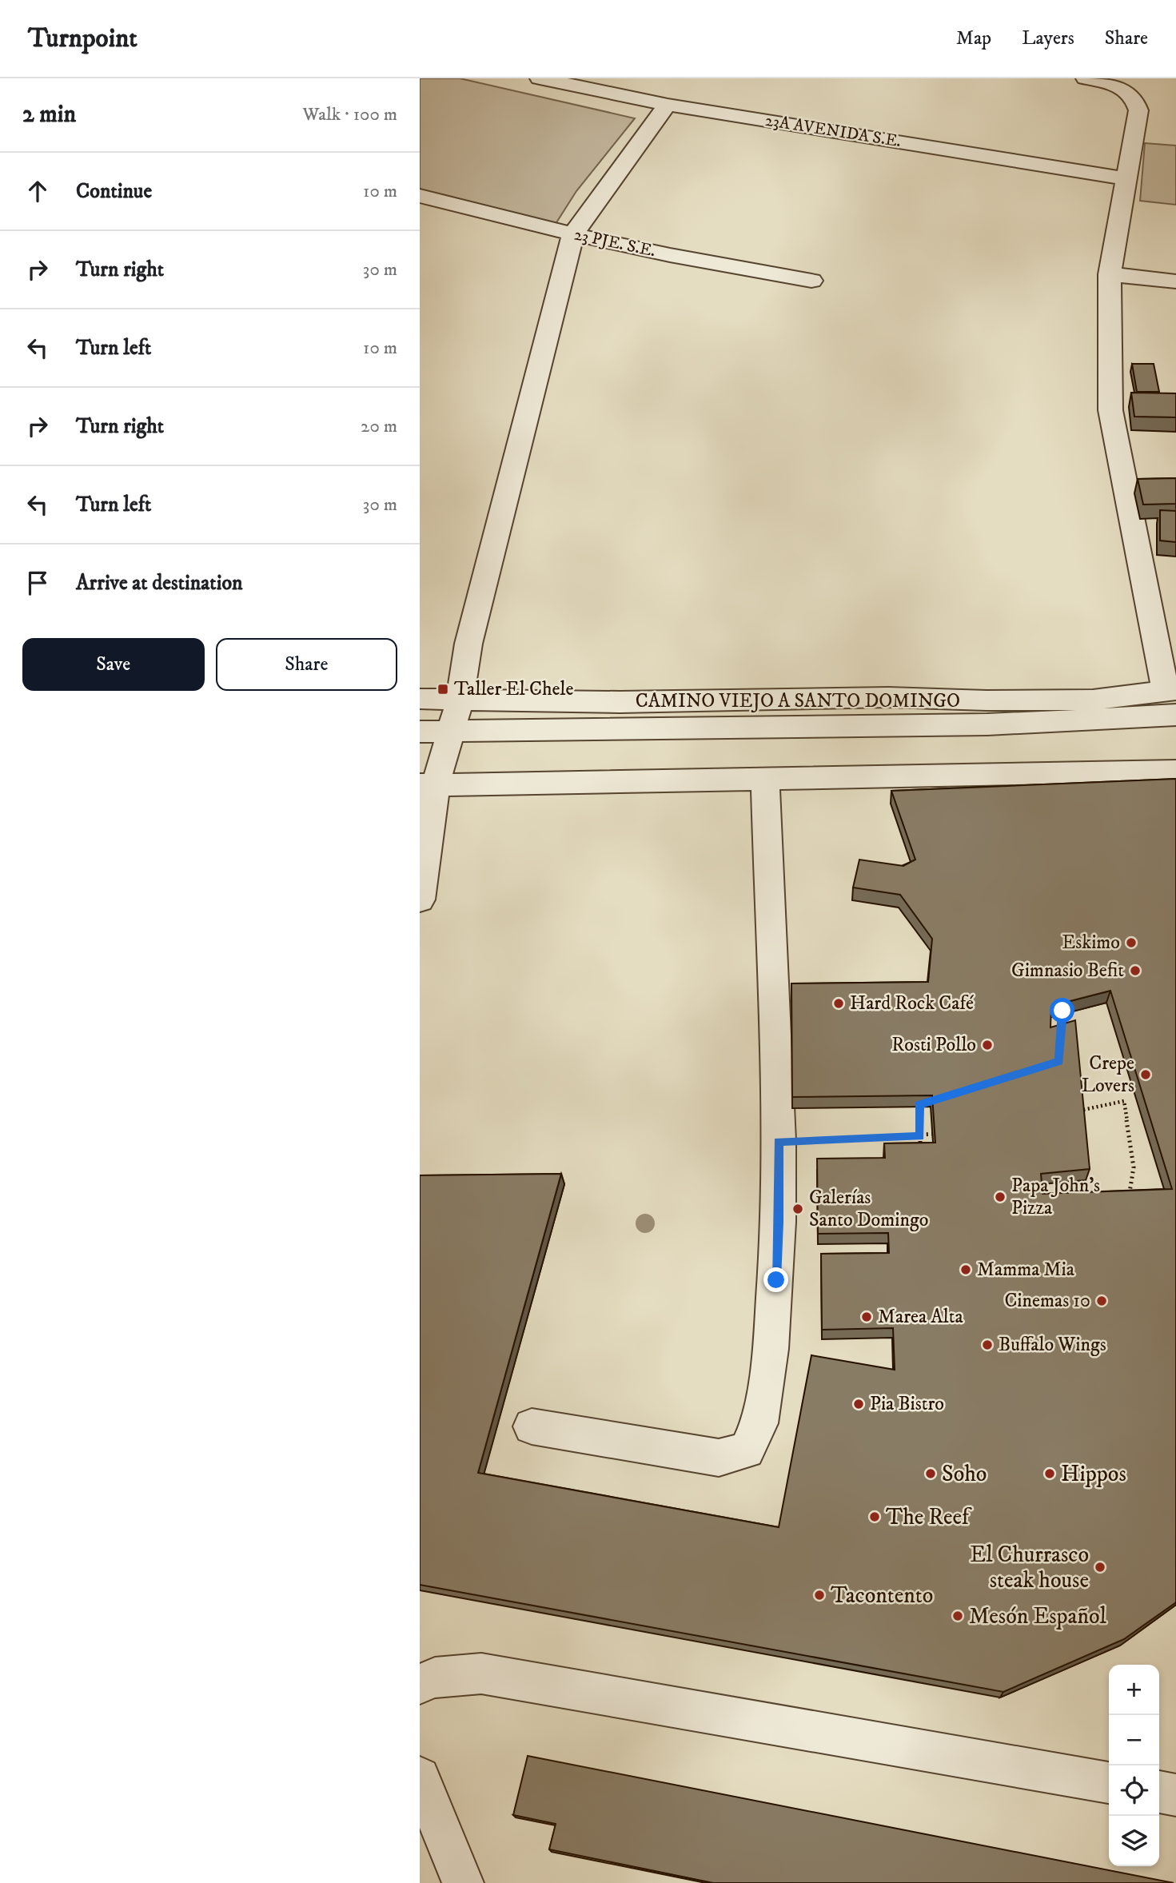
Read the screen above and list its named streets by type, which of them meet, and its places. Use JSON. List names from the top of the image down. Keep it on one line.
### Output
{"streets":{"street":["23A AVENIDA S.E.","23 PJE. S.E.","CAMINO VIEJO A SANTO DOMINGO"]},"places":{"transit":["Taller El Chele"],"other":["Eskimo","Gimnasio Befit","Hard Rock Café","Rosti Pollo","Crepe Lovers","Papa John's Pizza","Galerías Santo Domingo","Mamma Mia","Cinemas 10","Marea Alta","Buffalo Wings","Pia Bistro","Soho","Hippos","The Reef","El Churrasco steak house","Tacontento","Mesón Español"]},"page":{"header":"Turnpoint","nav":["Map","Layers","Share"],"heading":["2 min","Walk · 100 m"],"list":[["Continue","10 m"],["Turn right","30 m"],["Turn left","10 m"],["Turn right","20 m"],["Turn left","30 m"],"Arrive at destination"],"buttons":["Save","Share"],"map_buttons":["+","−"]}}
